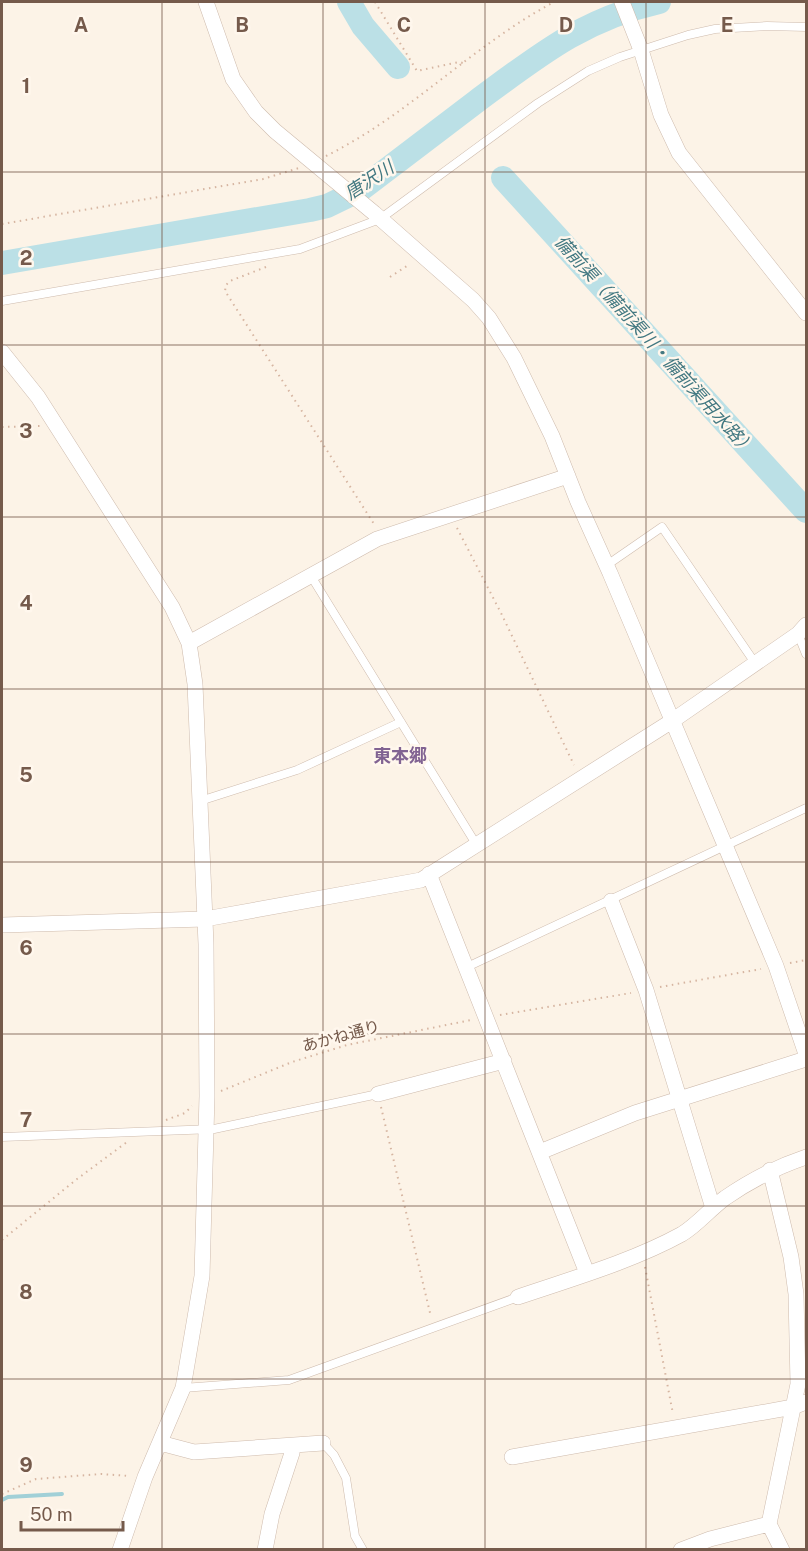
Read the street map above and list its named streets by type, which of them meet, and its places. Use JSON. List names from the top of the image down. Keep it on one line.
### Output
{"streets":{"path":["あかね通り"]},"districts":["東本郷"],"water":["唐沢川","備前渠（備前渠川・備前渠用水路）"],"scale_bar":"50 m","grid":{"columns":["A","B","C","D","E"],"rows":["1","2","3","4","5","6","7","8","9"]}}
